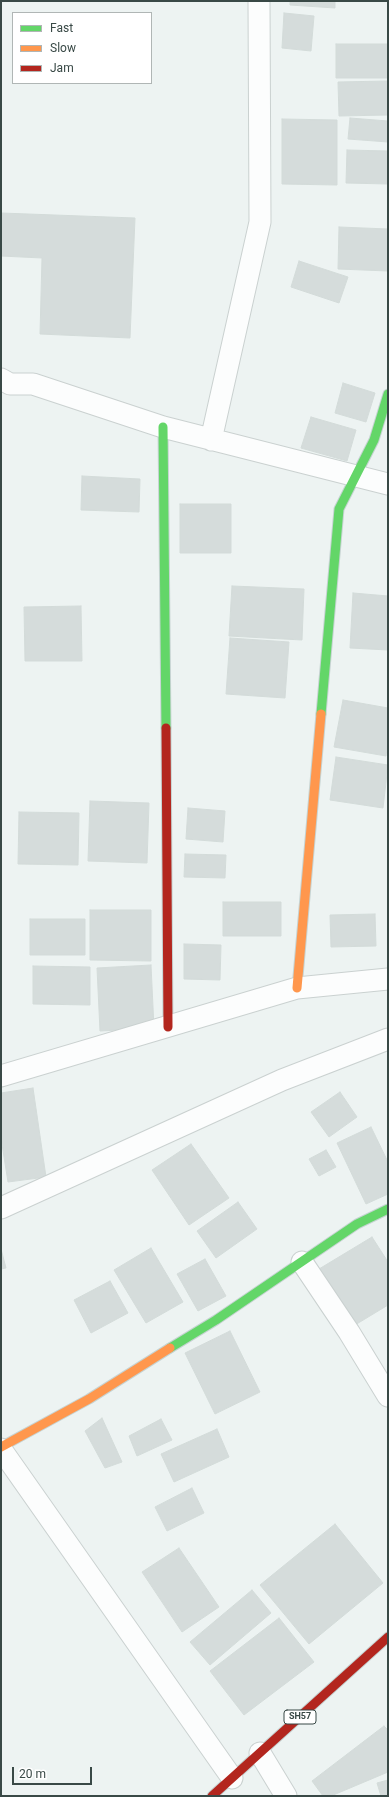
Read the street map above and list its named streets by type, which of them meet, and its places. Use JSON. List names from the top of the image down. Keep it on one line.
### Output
{"streets":{"street":["SH57"]},"legend":["Fast","Slow","Jam"],"scale_bar":"20 m"}
